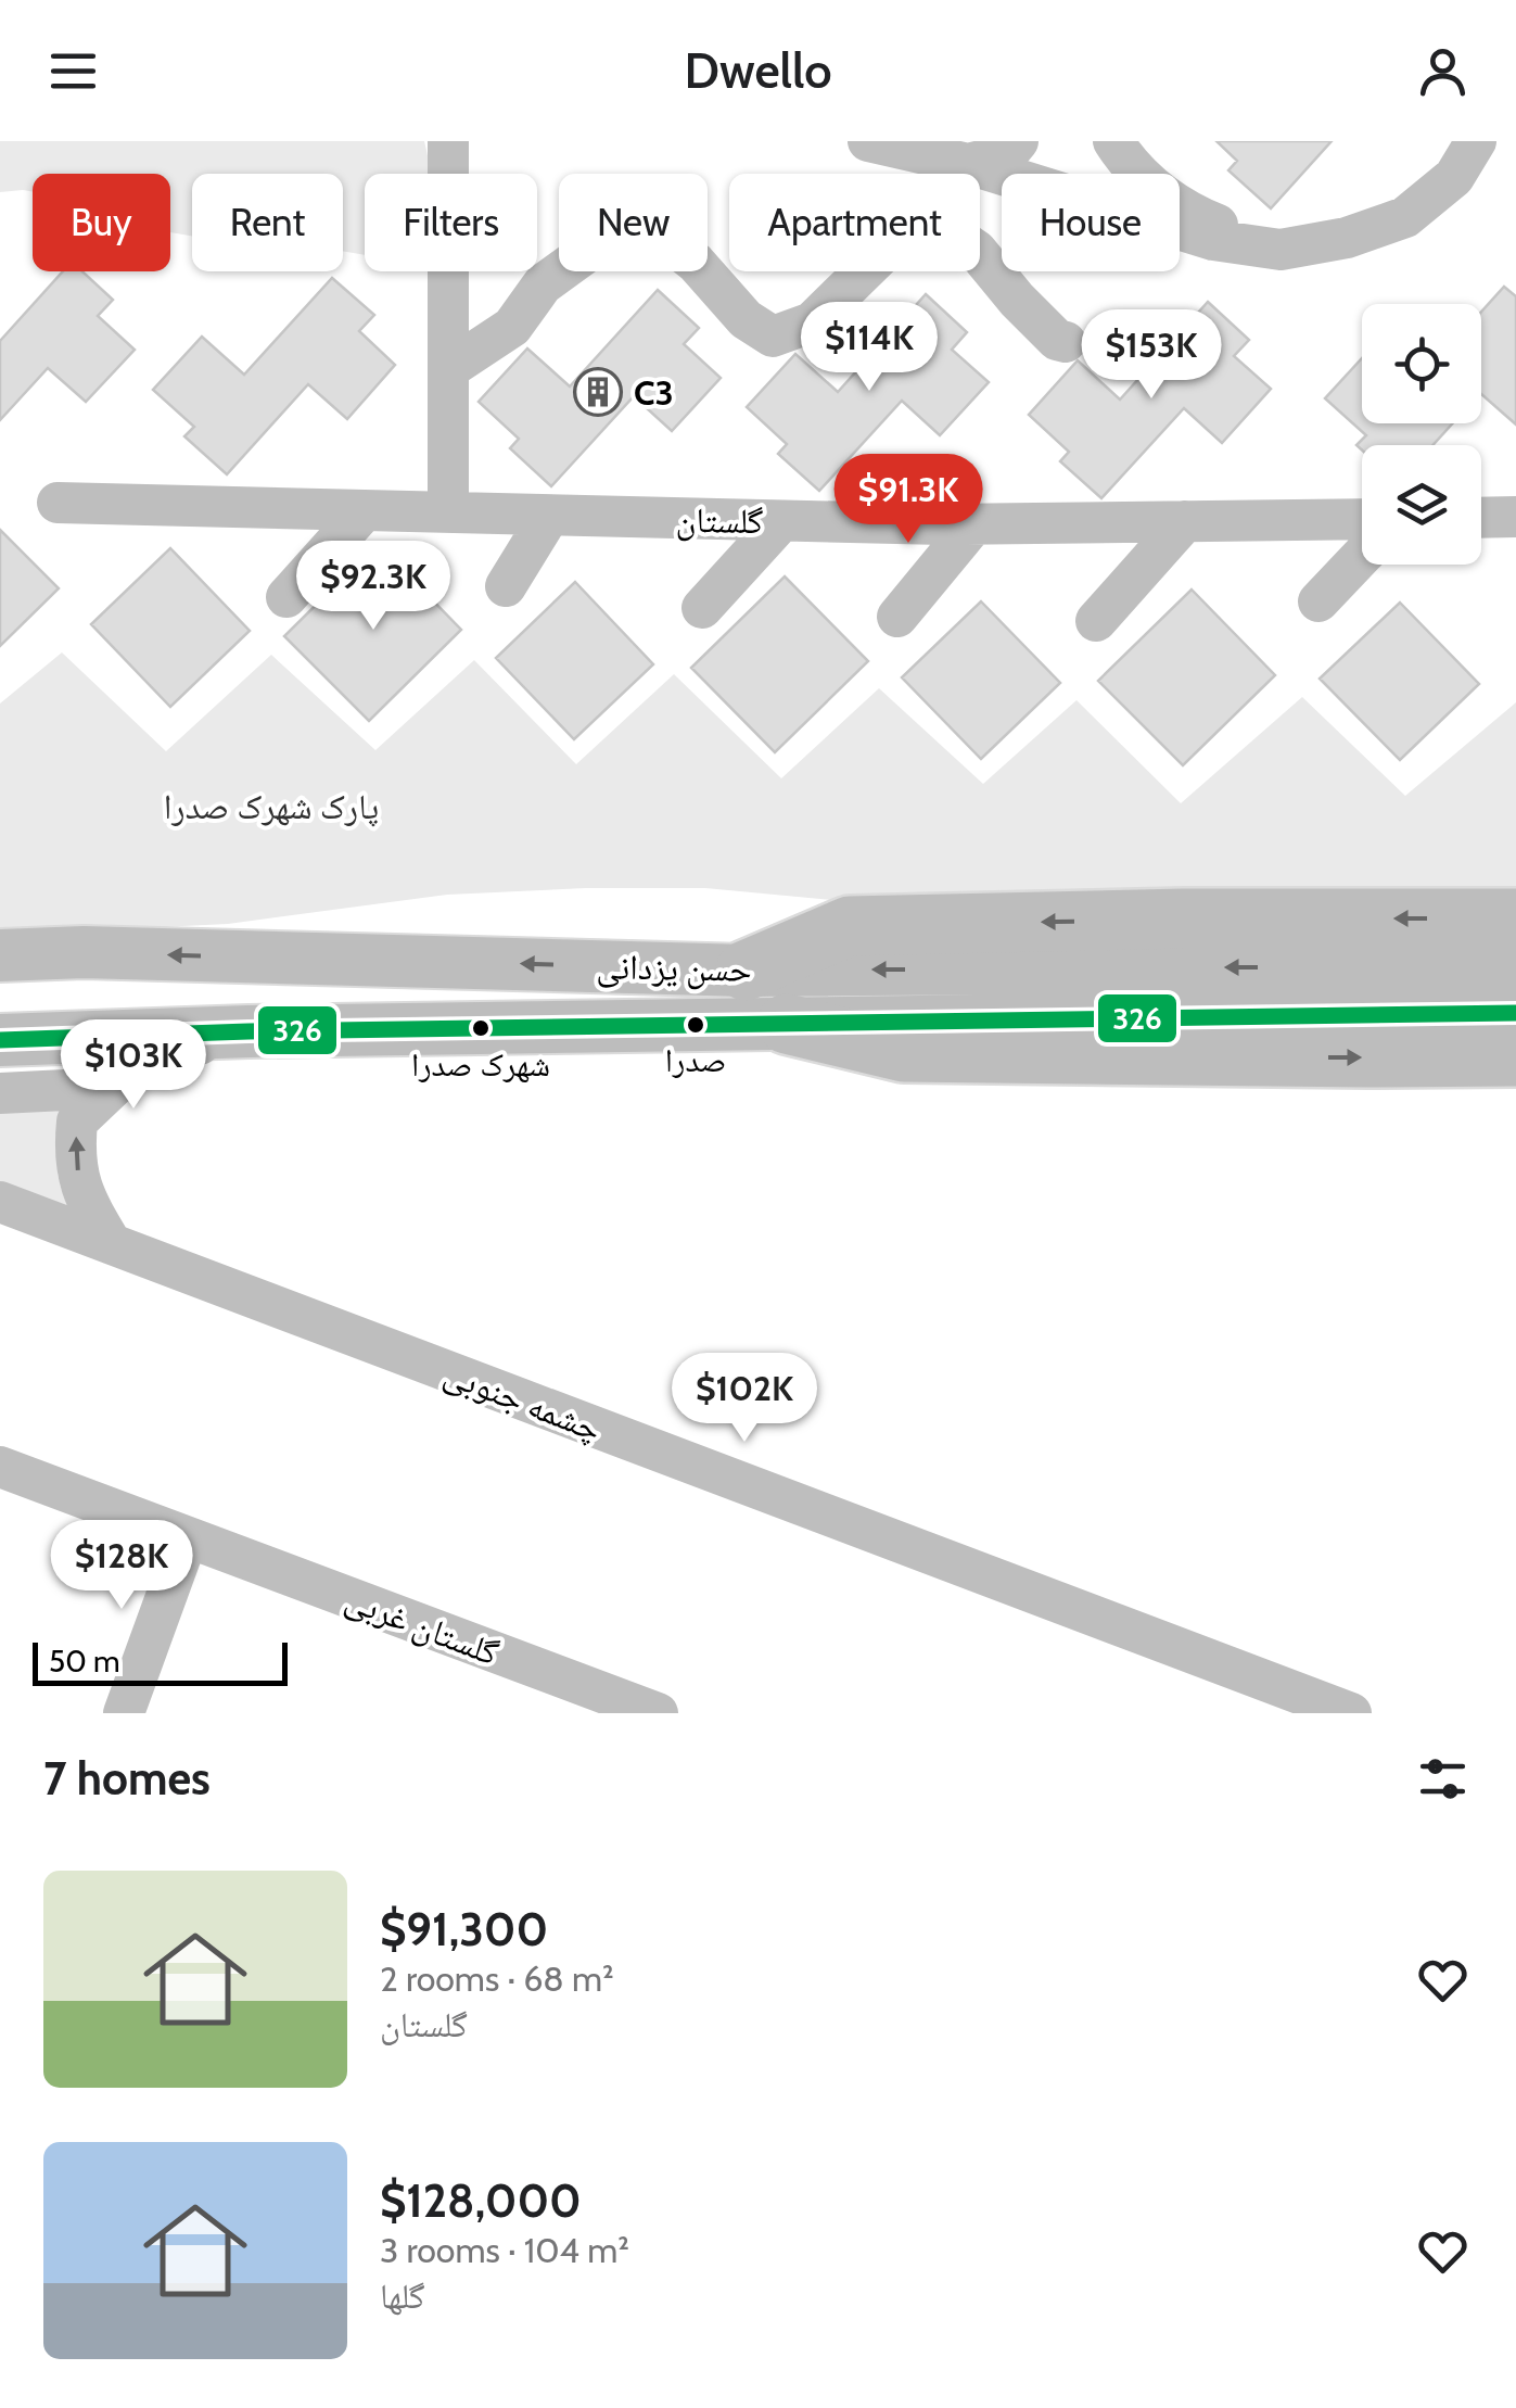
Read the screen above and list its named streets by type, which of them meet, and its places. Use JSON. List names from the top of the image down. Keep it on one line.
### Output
{"streets":{"main road":["حسن یزدانی"],"street":["گلستان","چشمه جنوبی","گلستان غربی"]},"parks":["پارک شهرک صدرا"],"places":{"building":["C3"],"other":["صدرا","شهرک صدرا"]},"lines":["transit line 326"],"scale_bar":"50 m","page":{"header":"Dwello","chip":["Buy","Rent","Filters","New","Apartment","House"],"price":["$114K","$153K","$91.3K","$92.3K","$103K","$102K","$128K"],"scale":"50 m","heading":"7 homes","list":[{"name":"$91,300","note":"2 rooms · 68 m² · گلستان"},{"name":"$128,000","note":"3 rooms · 104 m² · گلها"}]}}
